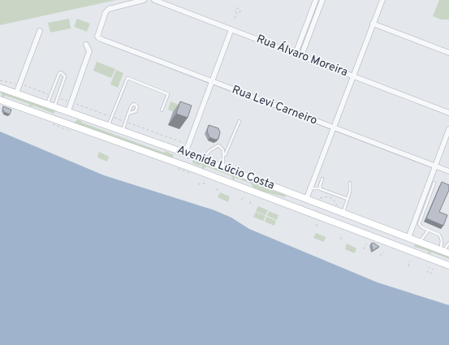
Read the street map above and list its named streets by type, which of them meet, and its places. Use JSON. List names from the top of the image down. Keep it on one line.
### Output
{"streets":{"main road":["Avenida Lúcio Costa"],"street":["Rua Álvaro Moreira","Rua Levi Carneiro"]}}
